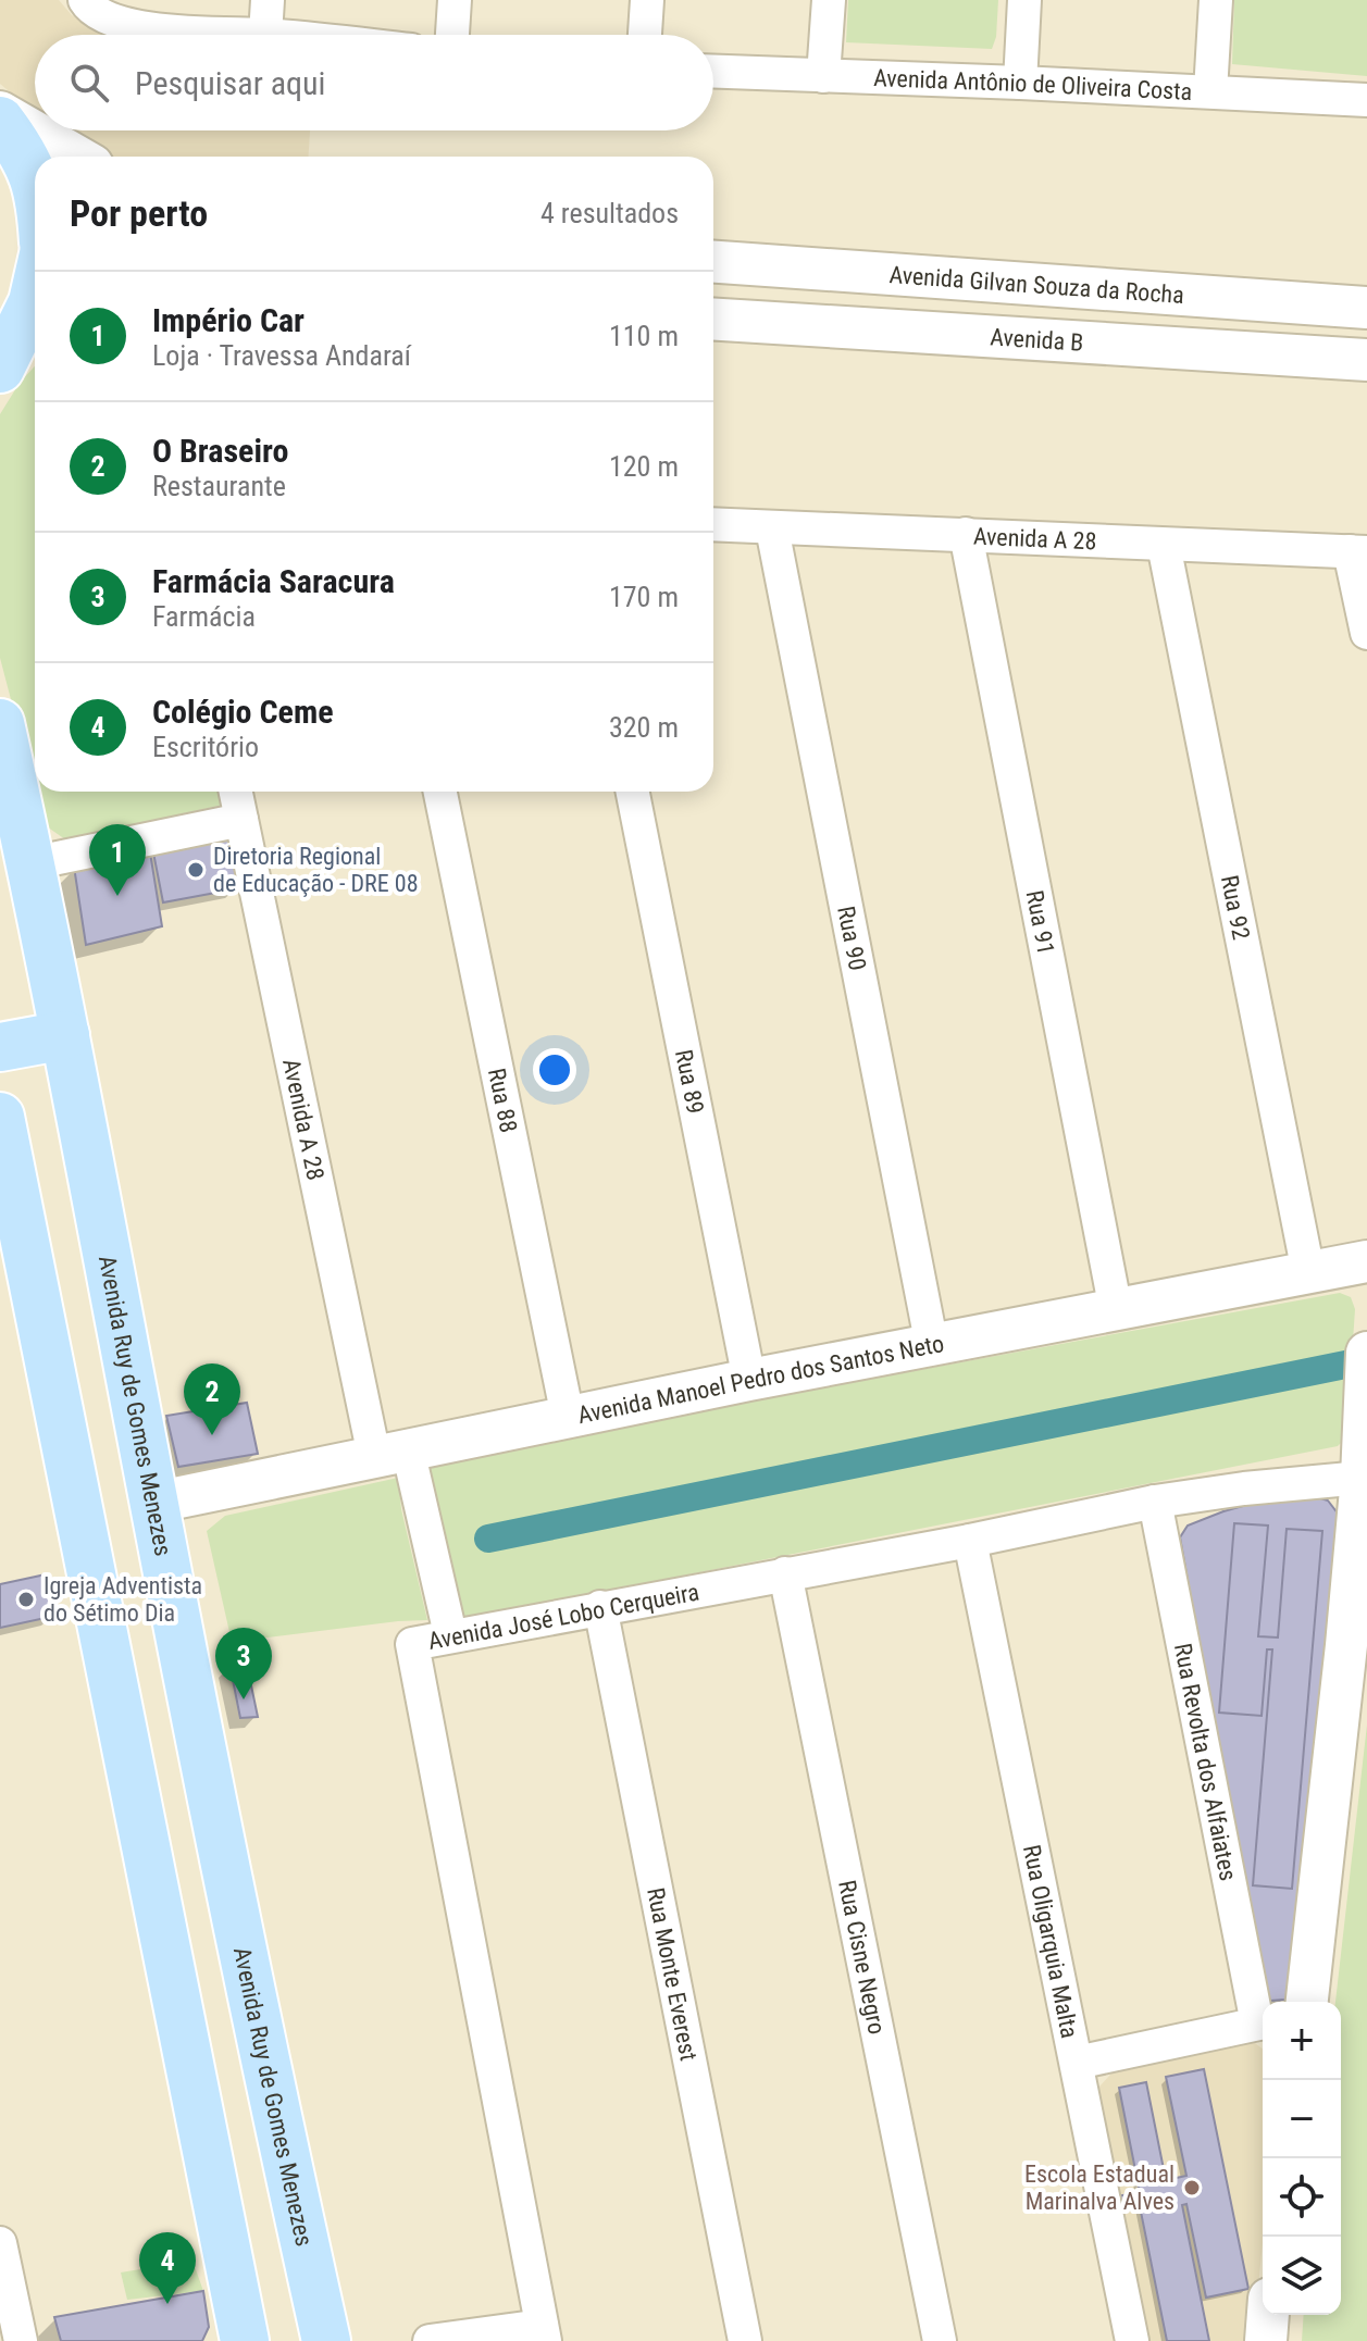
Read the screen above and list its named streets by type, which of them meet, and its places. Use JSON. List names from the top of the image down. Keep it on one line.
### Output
{"streets":{"main road":["Avenida Ruy de Gomes Menezes"],"street":["Avenida Antônio de Oliveira Costa","Avenida Gilvan Souza da Rocha","Avenida B","Avenida A 28","Rua 92","Rua 91","Rua 90","Rua 89","Rua 88","Avenida Manoel Pedro dos Santos Neto","Avenida José Lobo Cerqueira","Rua Revolta dos Alfaiates","Rua Oligarquia Malta","Rua Cisne Negro","Rua Monte Everest"]},"crossings":[["Avenida A 28","Rua 92"],["Avenida A 28","Rua 91"],["Avenida A 28","Rua 90"],["Avenida A 28","Avenida Manoel Pedro dos Santos Neto"],["Avenida A 28","Avenida José Lobo Cerqueira"],["Rua 92","Avenida Manoel Pedro dos Santos Neto"],["Rua 91","Avenida Manoel Pedro dos Santos Neto"],["Rua 90","Avenida Manoel Pedro dos Santos Neto"],["Rua 89","Avenida Manoel Pedro dos Santos Neto"],["Rua 88","Avenida Manoel Pedro dos Santos Neto"],["Avenida Manoel Pedro dos Santos Neto","Avenida Ruy de Gomes Menezes"],["Avenida José Lobo Cerqueira","Rua Revolta dos Alfaiates"],["Avenida José Lobo Cerqueira","Rua Oligarquia Malta"],["Avenida José Lobo Cerqueira","Rua Cisne Negro"],["Avenida José Lobo Cerqueira","Rua Monte Everest"]],"places":["Diretoria Regional de Educação - DRE 08","Igreja Adventista do Sétimo Dia","Escola Estadual Marinalva Alves"],"page":{"search":"Pesquisar aqui","heading":["Por perto","4 resultados"],"list":[{"mark":"1","name":"Império Car","note":"Loja · Travessa Andaraí","value":"110 m"},{"mark":"2","name":"O Braseiro","note":"Restaurante","value":"120 m"},{"mark":"3","name":"Farmácia Saracura","note":"Farmácia","value":"170 m"},{"mark":"4","name":"Colégio Ceme","note":"Escritório","value":"320 m"}],"pins":["1","2","3","4"],"map_buttons":["+","−"]}}
